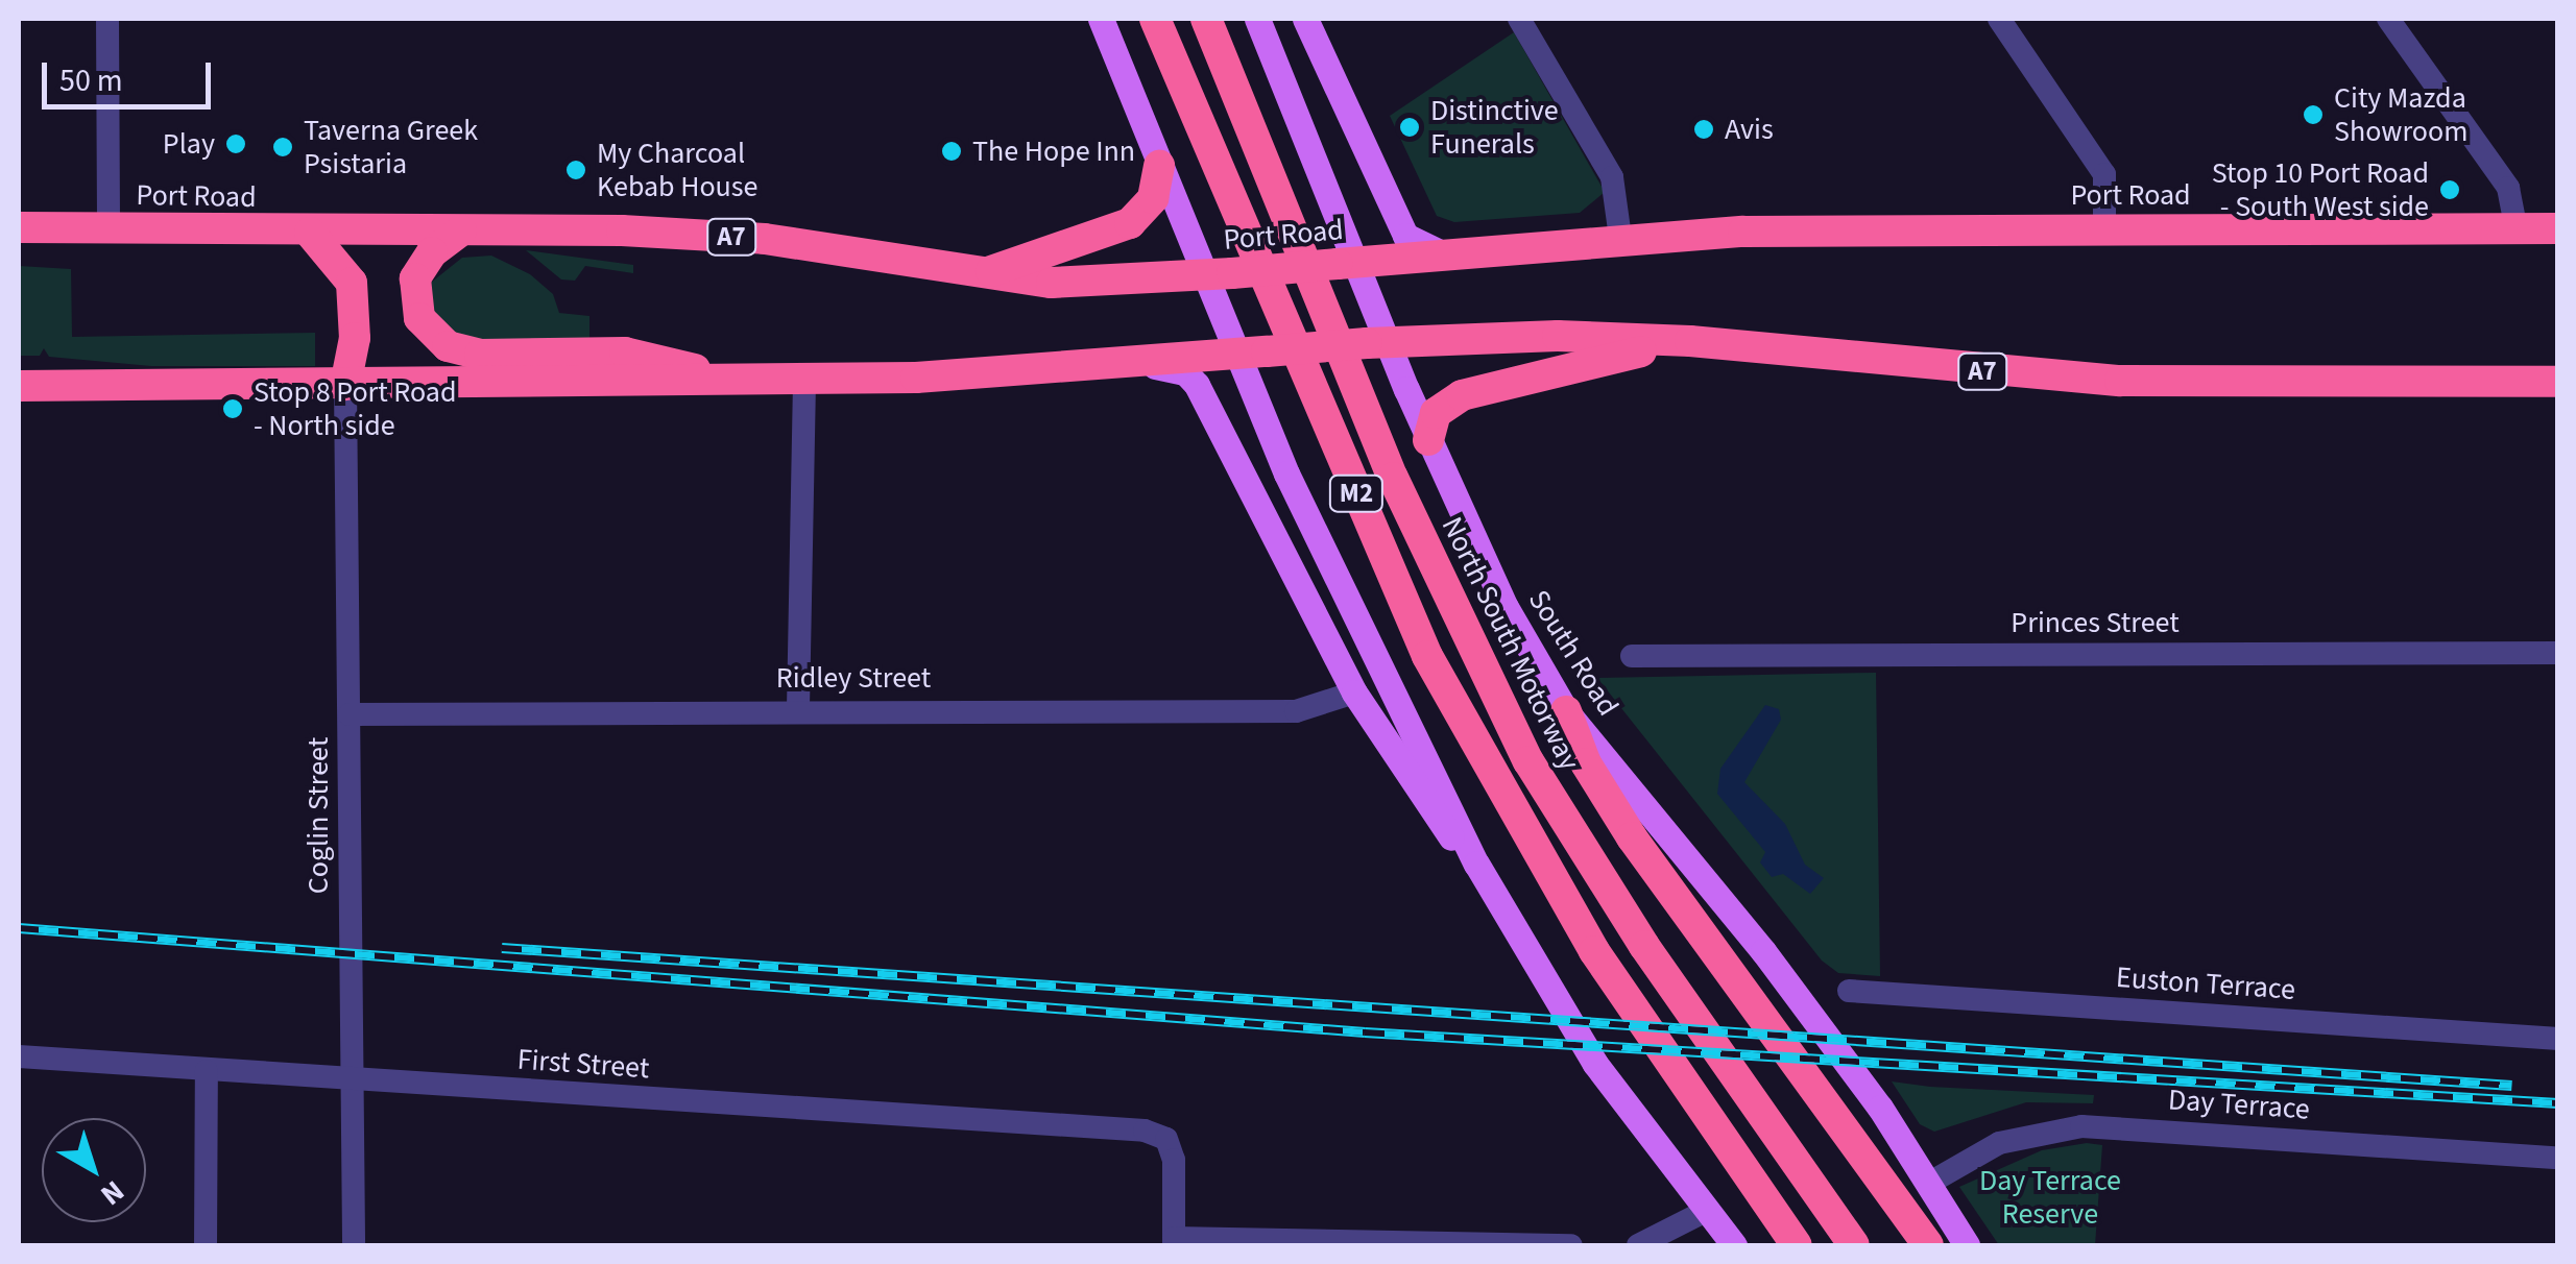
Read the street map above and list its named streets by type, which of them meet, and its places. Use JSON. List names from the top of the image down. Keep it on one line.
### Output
{"streets":{"highway":["Port Road","A7","M2","North South Motorway"],"main road":["South Road"],"street":["Princes Street","Ridley Street","Coglin Street","Euston Terrace","First Street","Day Terrace"]},"crossings":[["Port Road","South Road"],["A7","South Road"],["A7","Coglin Street"],["South Road","Day Terrace"],["Ridley Street","Coglin Street"],["Coglin Street","First Street"]],"parks":["Day Terrace Reserve"],"places":["City Mazda Showroom","Distinctive Funerals","Avis","Play","Taverna Greek Psistaria","The Hope Inn","My Charcoal Kebab House","Stop 10 Port Road - South West side","Stop 8 Port Road - North side"],"scale_bar":"50 m","north":"bottom right"}
